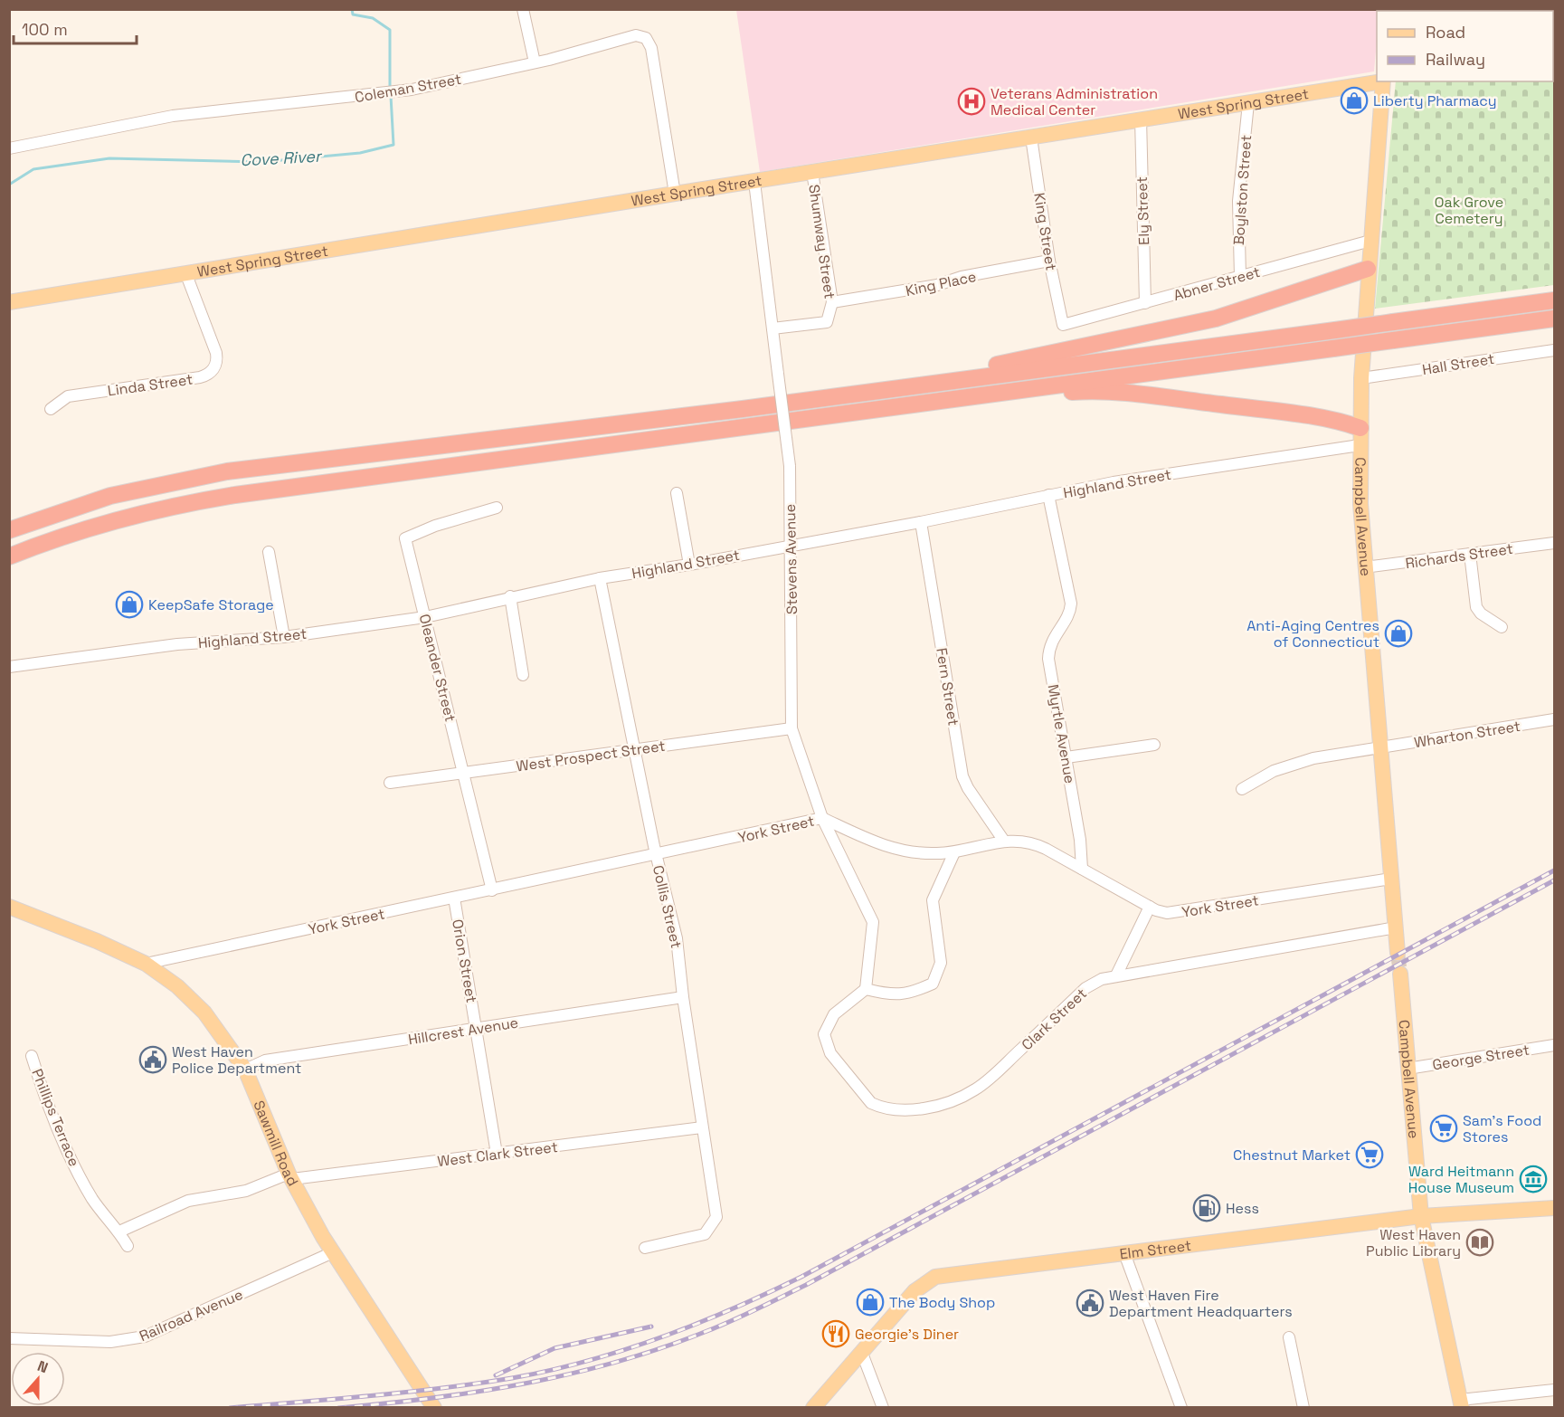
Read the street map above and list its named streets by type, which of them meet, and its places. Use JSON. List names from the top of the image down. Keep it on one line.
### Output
{"streets":{"main road":["West Spring Street","Campbell Avenue","Sawmill Road","Elm Street"],"street":["Coleman Street","Boylston Street","Ely Street","King Street","Shumway Street","King Place","Abner Street","Hall Street","Linda Street","Highland Street","Richards Street","Stevens Avenue","Oleander Street","Fern Street","Myrtle Avenue","Wharton Street","West Prospect Street","York Street","Collis Street","Orion Street","Clark Street","Hillcrest Avenue","George Street","Phillips Terrace","West Clark Street","Railroad Avenue"]},"crossings":[["Coleman Street","West Spring Street"],["West Spring Street","Boylston Street"],["West Spring Street","Ely Street"],["West Spring Street","King Street"],["West Spring Street","Shumway Street"],["West Spring Street","Linda Street"],["West Spring Street","Stevens Avenue"],["Boylston Street","Abner Street"],["Ely Street","Abner Street"],["King Street","King Place"],["King Street","Abner Street"],["Shumway Street","King Place"],["Shumway Street","Stevens Avenue"],["Abner Street","Campbell Avenue"],["Hall Street","Campbell Avenue"],["Highland Street","Campbell Avenue"],["Highland Street","Stevens Avenue"],["Highland Street","Oleander Street"],["Highland Street","Fern Street"],["Highland Street","Myrtle Avenue"],["Highland Street","Collis Street"],["Campbell Avenue","Richards Street"],["Campbell Avenue","Wharton Street"],["Campbell Avenue","York Street"],["Campbell Avenue","Clark Street"],["Campbell Avenue","George Street"],["Campbell Avenue","Elm Street"],["Stevens Avenue","West Prospect Street"],["Stevens Avenue","York Street"],["Stevens Avenue","Clark Street"],["Oleander Street","West Prospect Street"],["Oleander Street","York Street"],["Fern Street","York Street"],["Myrtle Avenue","York Street"],["West Prospect Street","Collis Street"],["York Street","Collis Street"],["York Street","Orion Street"],["York Street","Sawmill Road"],["Collis Street","Hillcrest Avenue"],["Collis Street","West Clark Street"],["Orion Street","Hillcrest Avenue"],["Orion Street","West Clark Street"],["Hillcrest Avenue","Sawmill Road"],["Sawmill Road","West Clark Street"],["Sawmill Road","Railroad Avenue"]],"water":["Cove River"],"parks":["Oak Grove Cemetery"],"places":{"shop":["Liberty Pharmacy","KeepSafe Storage","Anti-Aging Centres of Connecticut","The Body Shop"],"hospital":["Veterans Administration Medical Center"],"public building":["West Haven Police Department","West Haven Fire Department Headquarters"],"supermarket":["Sam’s Food Stores","Chestnut Market"],"museum":["Ward Heitmann House Museum"],"fuel station":["Hess"],"library":["West Haven Public Library"],"restaurant":["Georgie’s Diner"]},"legend":["Road","Railway"],"scale_bar":"100 m","north":"top"}
